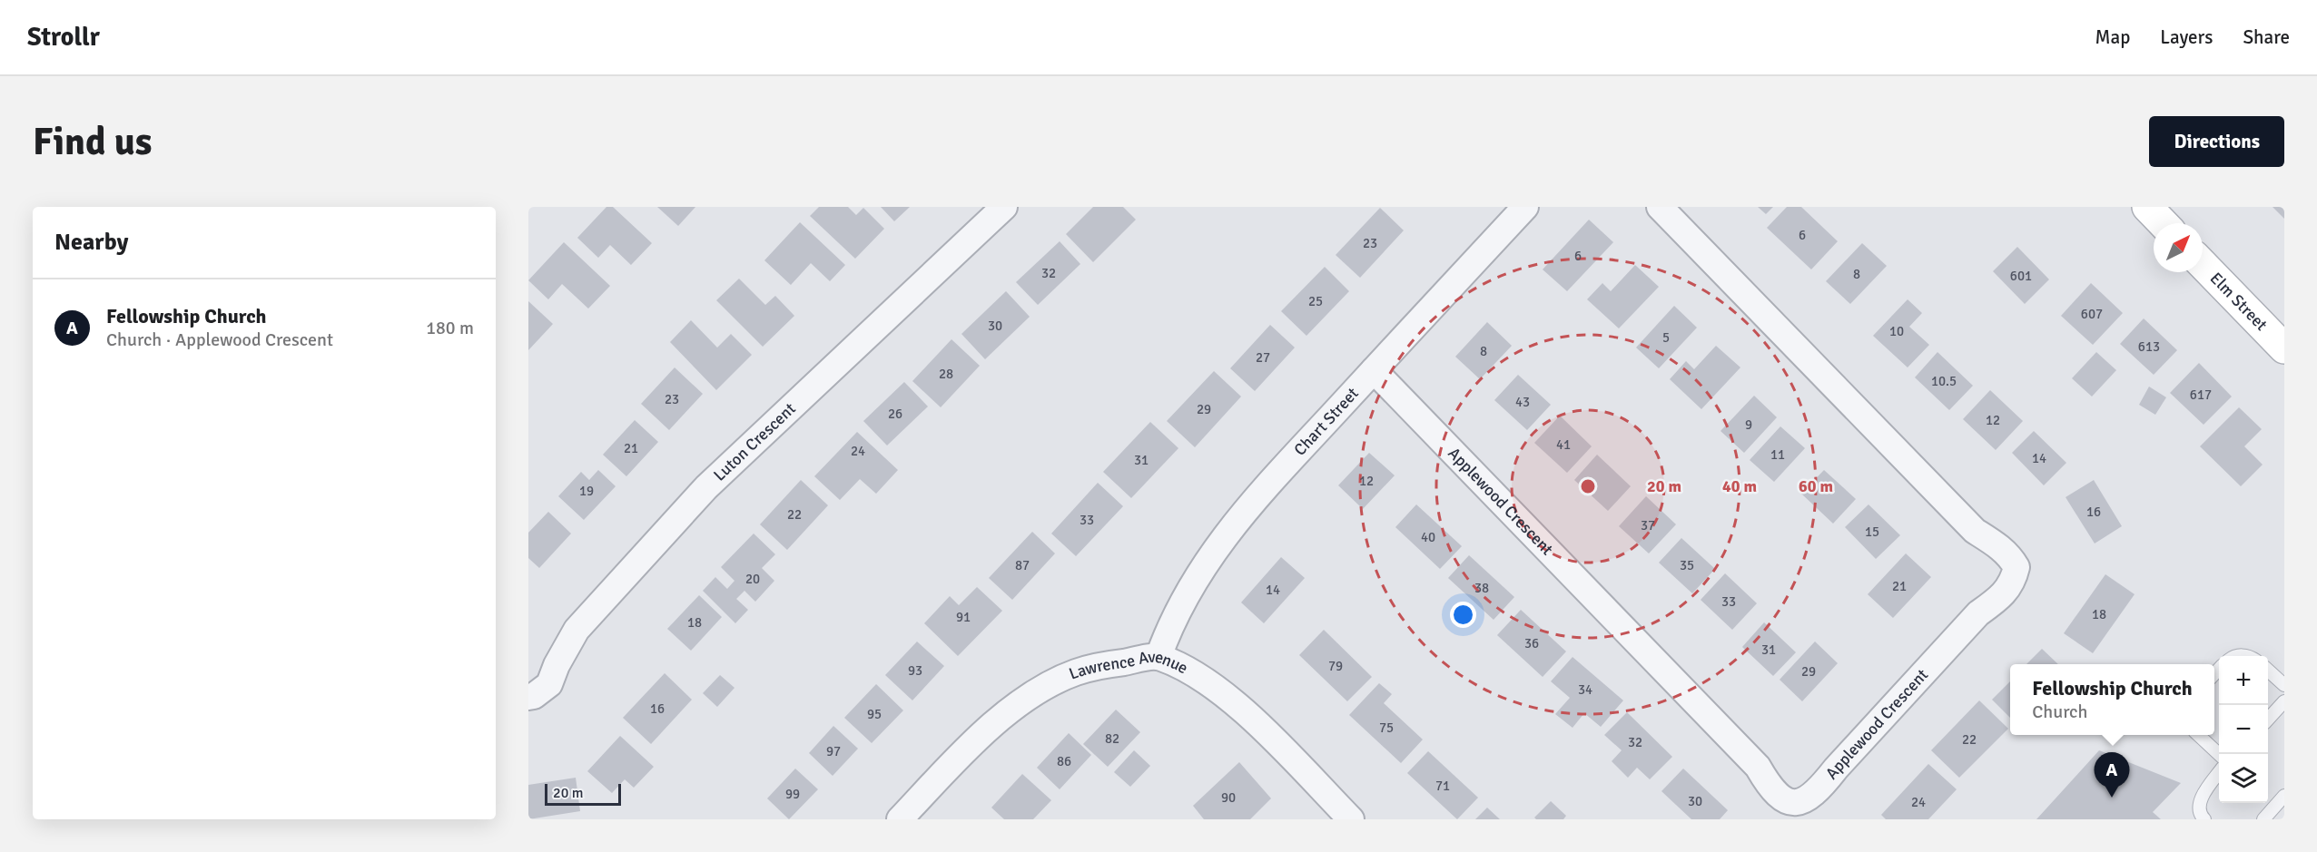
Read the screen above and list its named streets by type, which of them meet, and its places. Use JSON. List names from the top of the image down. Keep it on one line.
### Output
{"streets":{"main road":["Elm Street"],"street":["Chart Street","Luton Crescent","Applewood Crescent","Lawrence Avenue"]},"crossings":[["Chart Street","Applewood Crescent"],["Chart Street","Lawrence Avenue"]],"house_numbers":["6","23","6","32","8","601","25","607","30","10","5","613","8","27","28","10.5","617","23","43","29","26","12","9","41","21","24","11","14","31","12","19","16","22","33","37","15","40","87","35","20","21","38","14","33","18","91","18","36","31","79","93","29","34","16","95","75","82","22","32","97","86","71","99","90","30","24"],"scale_bar":"20 m","north":"top right","page":{"header":"Strollr","nav":["Map","Layers","Share"],"buttons":"Directions","title":"Find us","heading":"Nearby","list":[{"mark":"A","name":"Fellowship Church","note":"Church · Applewood Crescent","value":"180 m"}],"map_buttons":["+","−"],"popup":["Fellowship Church","Church"],"pins":"A","scale":"20 m"},"rings":["20 m","40 m","60 m"]}
